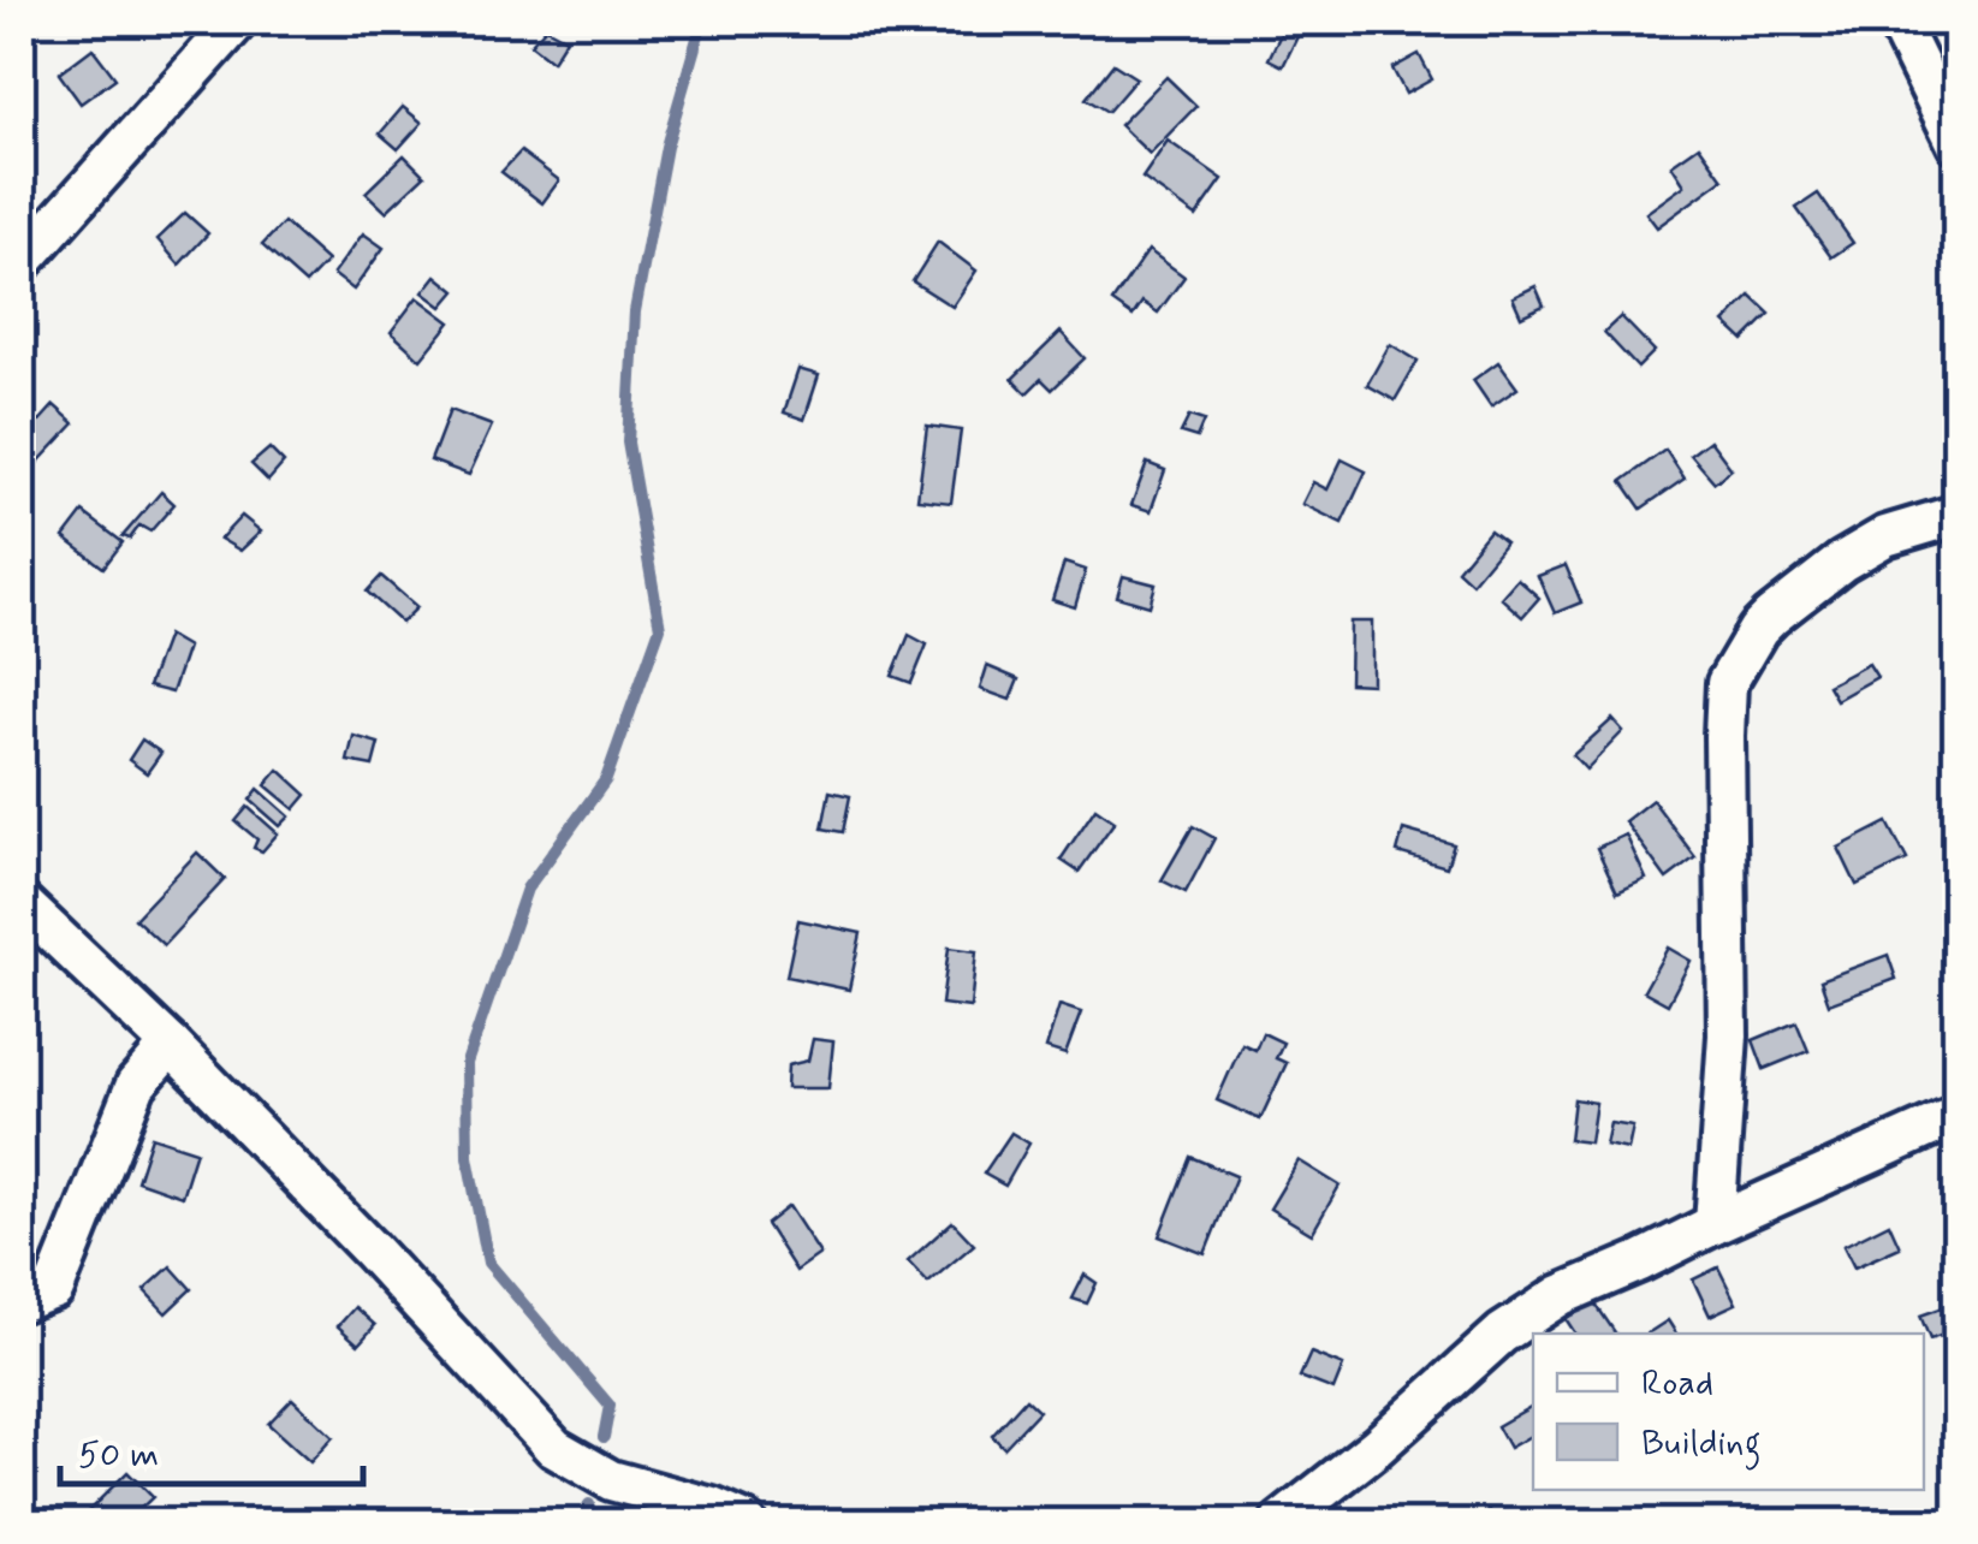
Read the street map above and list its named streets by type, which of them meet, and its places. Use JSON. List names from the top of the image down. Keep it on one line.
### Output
{"legend":["Road","Building"],"scale_bar":"50 m"}
